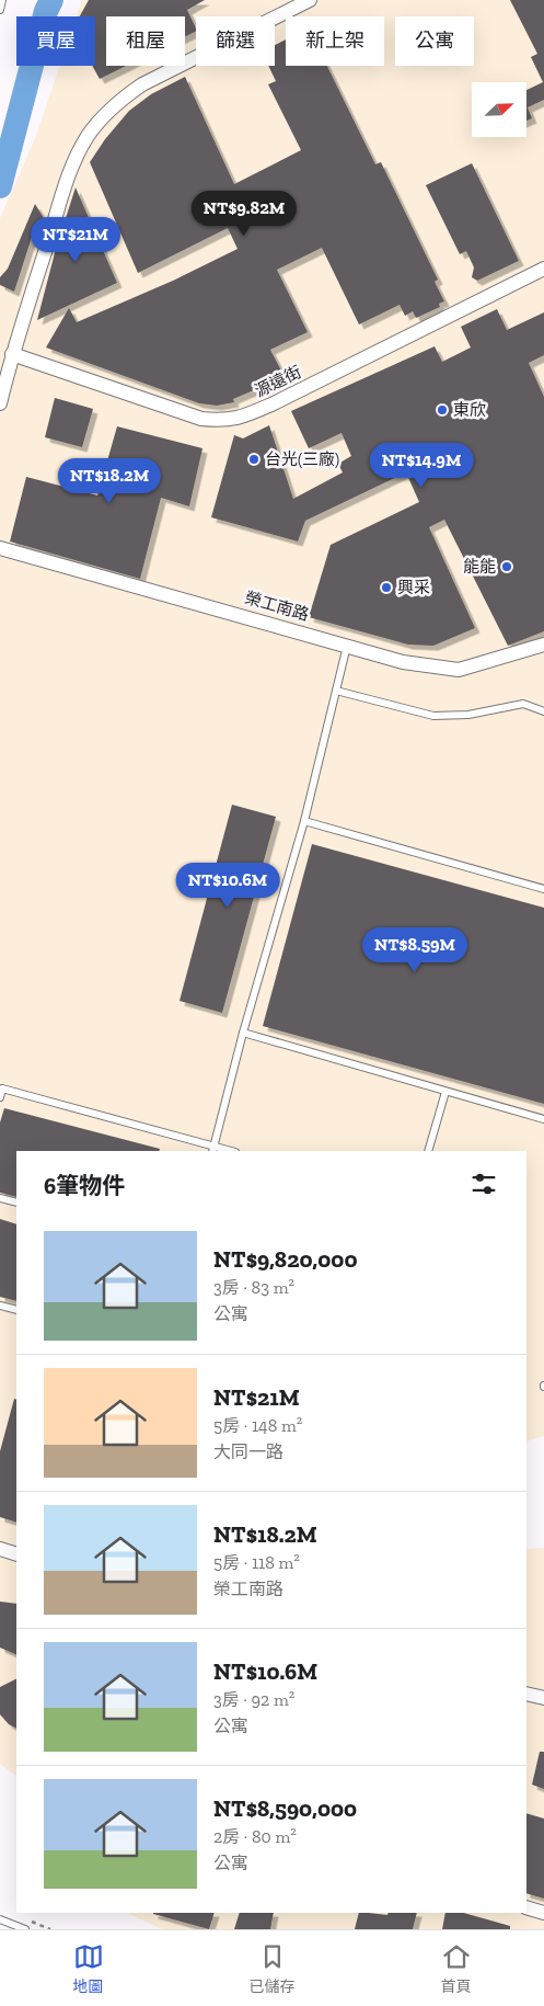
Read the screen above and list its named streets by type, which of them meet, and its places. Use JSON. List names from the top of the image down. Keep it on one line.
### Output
{"streets":{"street":["源遠街","榮工南路"]},"places":["東欣","台光(三廠)","能能","興采"],"north":"top right","page":{"chip":["買屋","租屋","篩選","新上架","公寓"],"price":["NT$9.82M","NT$21M","NT$14.9M","NT$18.2M","NT$10.6M","NT$8.59M"],"heading":"6筆物件","list":[{"name":"NT$9,820,000","note":"3房 · 83 m² · 公寓"},{"name":"NT$21M","note":"5房 · 148 m² · 大同一路"},{"name":"NT$18.2M","note":"5房 · 118 m² · 榮工南路"},{"name":"NT$10.6M","note":"3房 · 92 m² · 公寓"},{"name":"NT$8,590,000","note":"2房 · 80 m² · 公寓"}],"tabs":["地圖","已儲存","首頁"]}}
